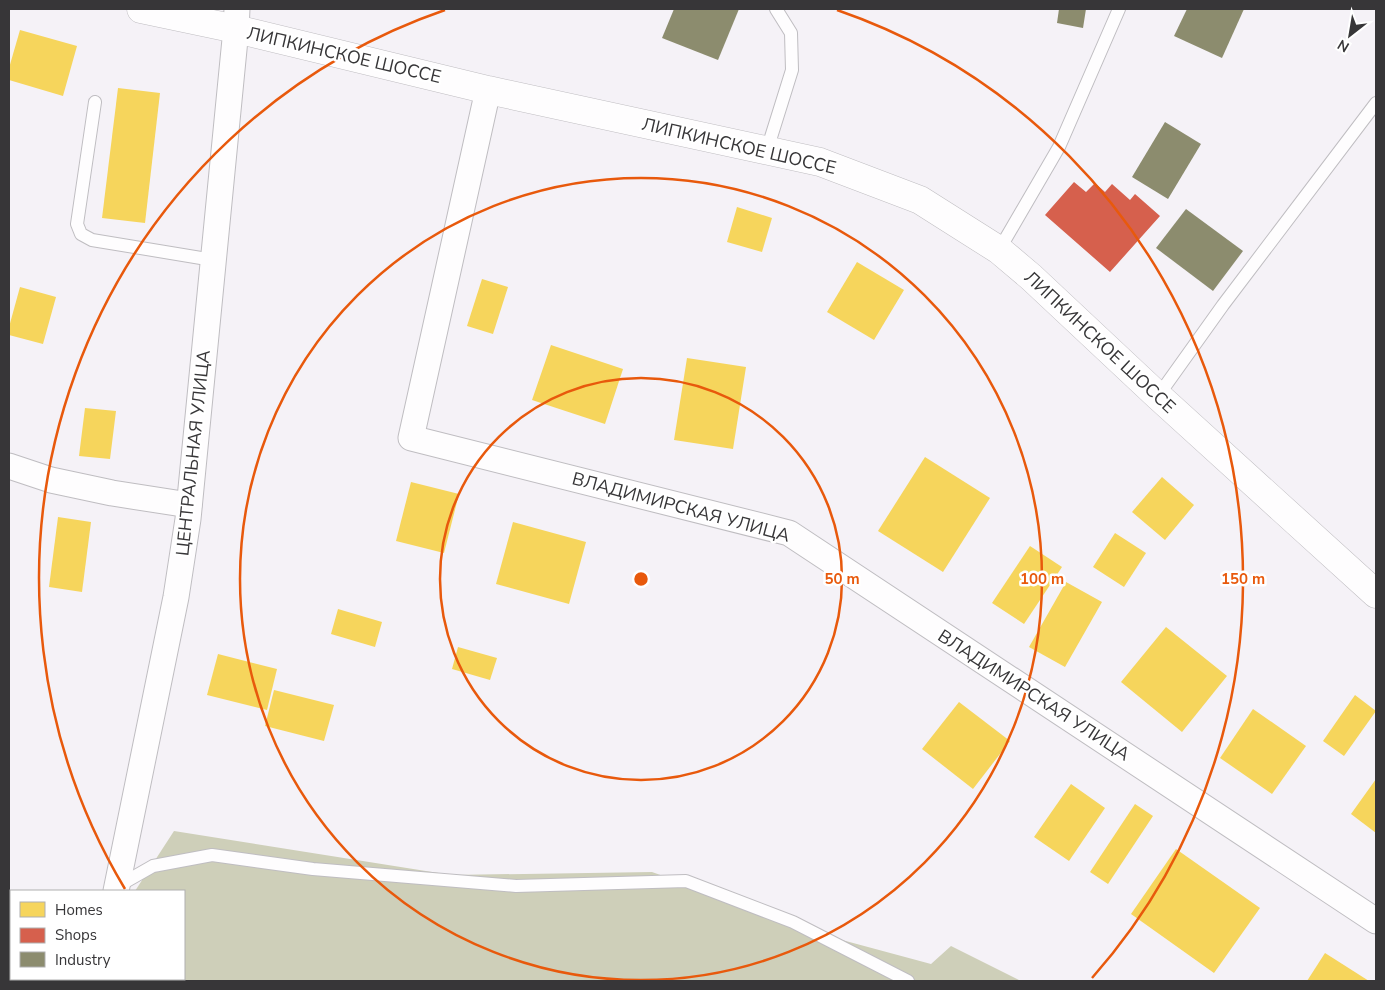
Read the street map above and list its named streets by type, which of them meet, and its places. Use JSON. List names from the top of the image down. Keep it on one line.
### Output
{"streets":{"street":["ЛИПКИНСКОЕ ШОССЕ","ЦЕНТРАЛЬНАЯ УЛИЦА","ВЛАДИМИРСКАЯ УЛИЦА"]},"crossings":[["ЛИПКИНСКОЕ ШОССЕ","ЦЕНТРАЛЬНАЯ УЛИЦА"],["ЛИПКИНСКОЕ ШОССЕ","ВЛАДИМИРСКАЯ УЛИЦА"]],"legend":["Homes","Shops","Industry"],"north":"bottom left","rings":["50 m","100 m","150 m"]}
